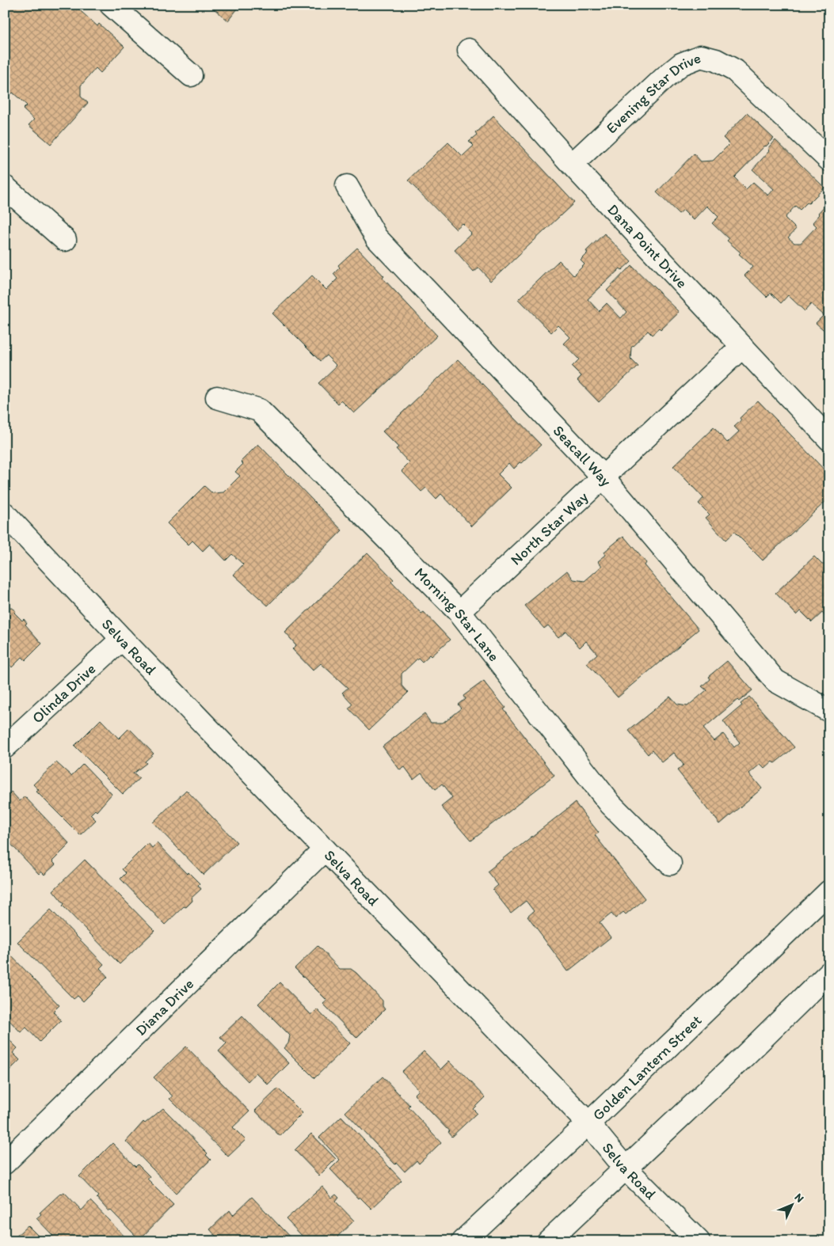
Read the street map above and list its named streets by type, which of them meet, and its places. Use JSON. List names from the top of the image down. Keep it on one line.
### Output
{"streets":{"street":["Evening Star Drive","Dana Point Drive","Seacall Way","North Star Way","Morning Star Lane","Selva Road","Olinda Drive","Diana Drive","Golden Lantern Street"]},"crossings":[["Evening Star Drive","Dana Point Drive"],["Dana Point Drive","North Star Way"],["Seacall Way","North Star Way"],["North Star Way","Morning Star Lane"],["Selva Road","Olinda Drive"],["Selva Road","Diana Drive"],["Selva Road","Golden Lantern Street"]],"north":"top right"}
